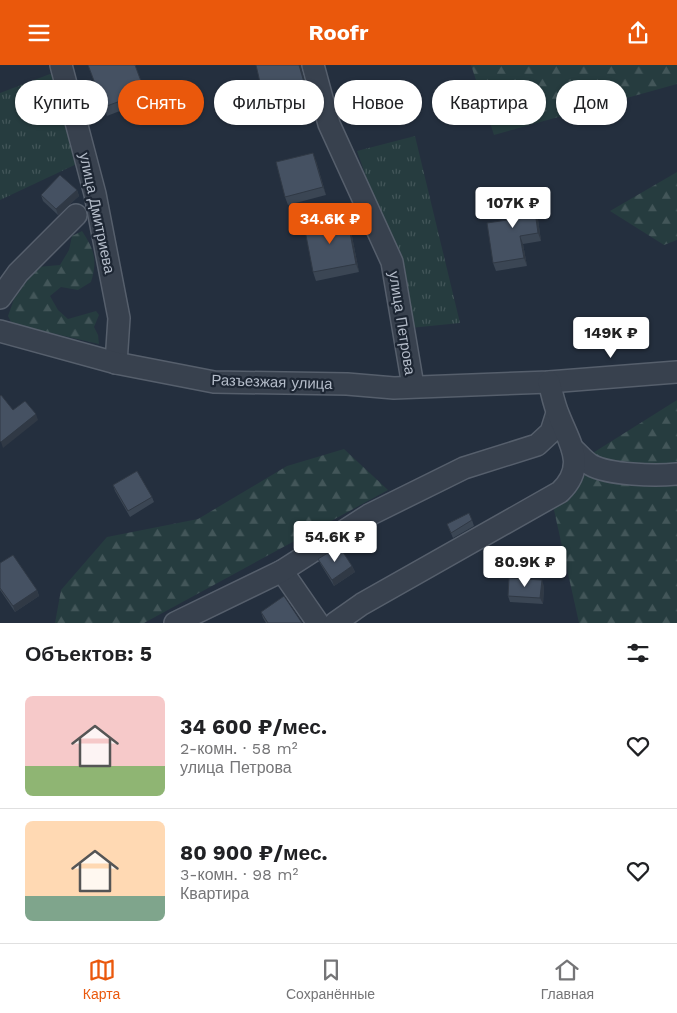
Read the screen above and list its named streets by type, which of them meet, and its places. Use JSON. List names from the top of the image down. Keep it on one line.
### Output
{"streets":{"street":["улица Дмитриева","улица Петрова","Разъезжая улица"]},"crossings":[["улица Дмитриева","Разъезжая улица"],["улица Петрова","Разъезжая улица"]],"page":{"header":"Roofr","chip":["Купить","Снять","Фильтры","Новое","Квартира","Дом"],"price":["107K ₽","34.6K ₽","149K ₽","54.6K ₽","80.9K ₽"],"heading":"Объектов: 5","list":[{"name":"34 600 ₽/мес.","note":"2-комн. · 58 m² · улица Петрова"},{"name":"80 900 ₽/мес.","note":"3-комн. · 98 m² · Квартира"}],"tabs":["Карта","Сохранённые","Главная"]}}
